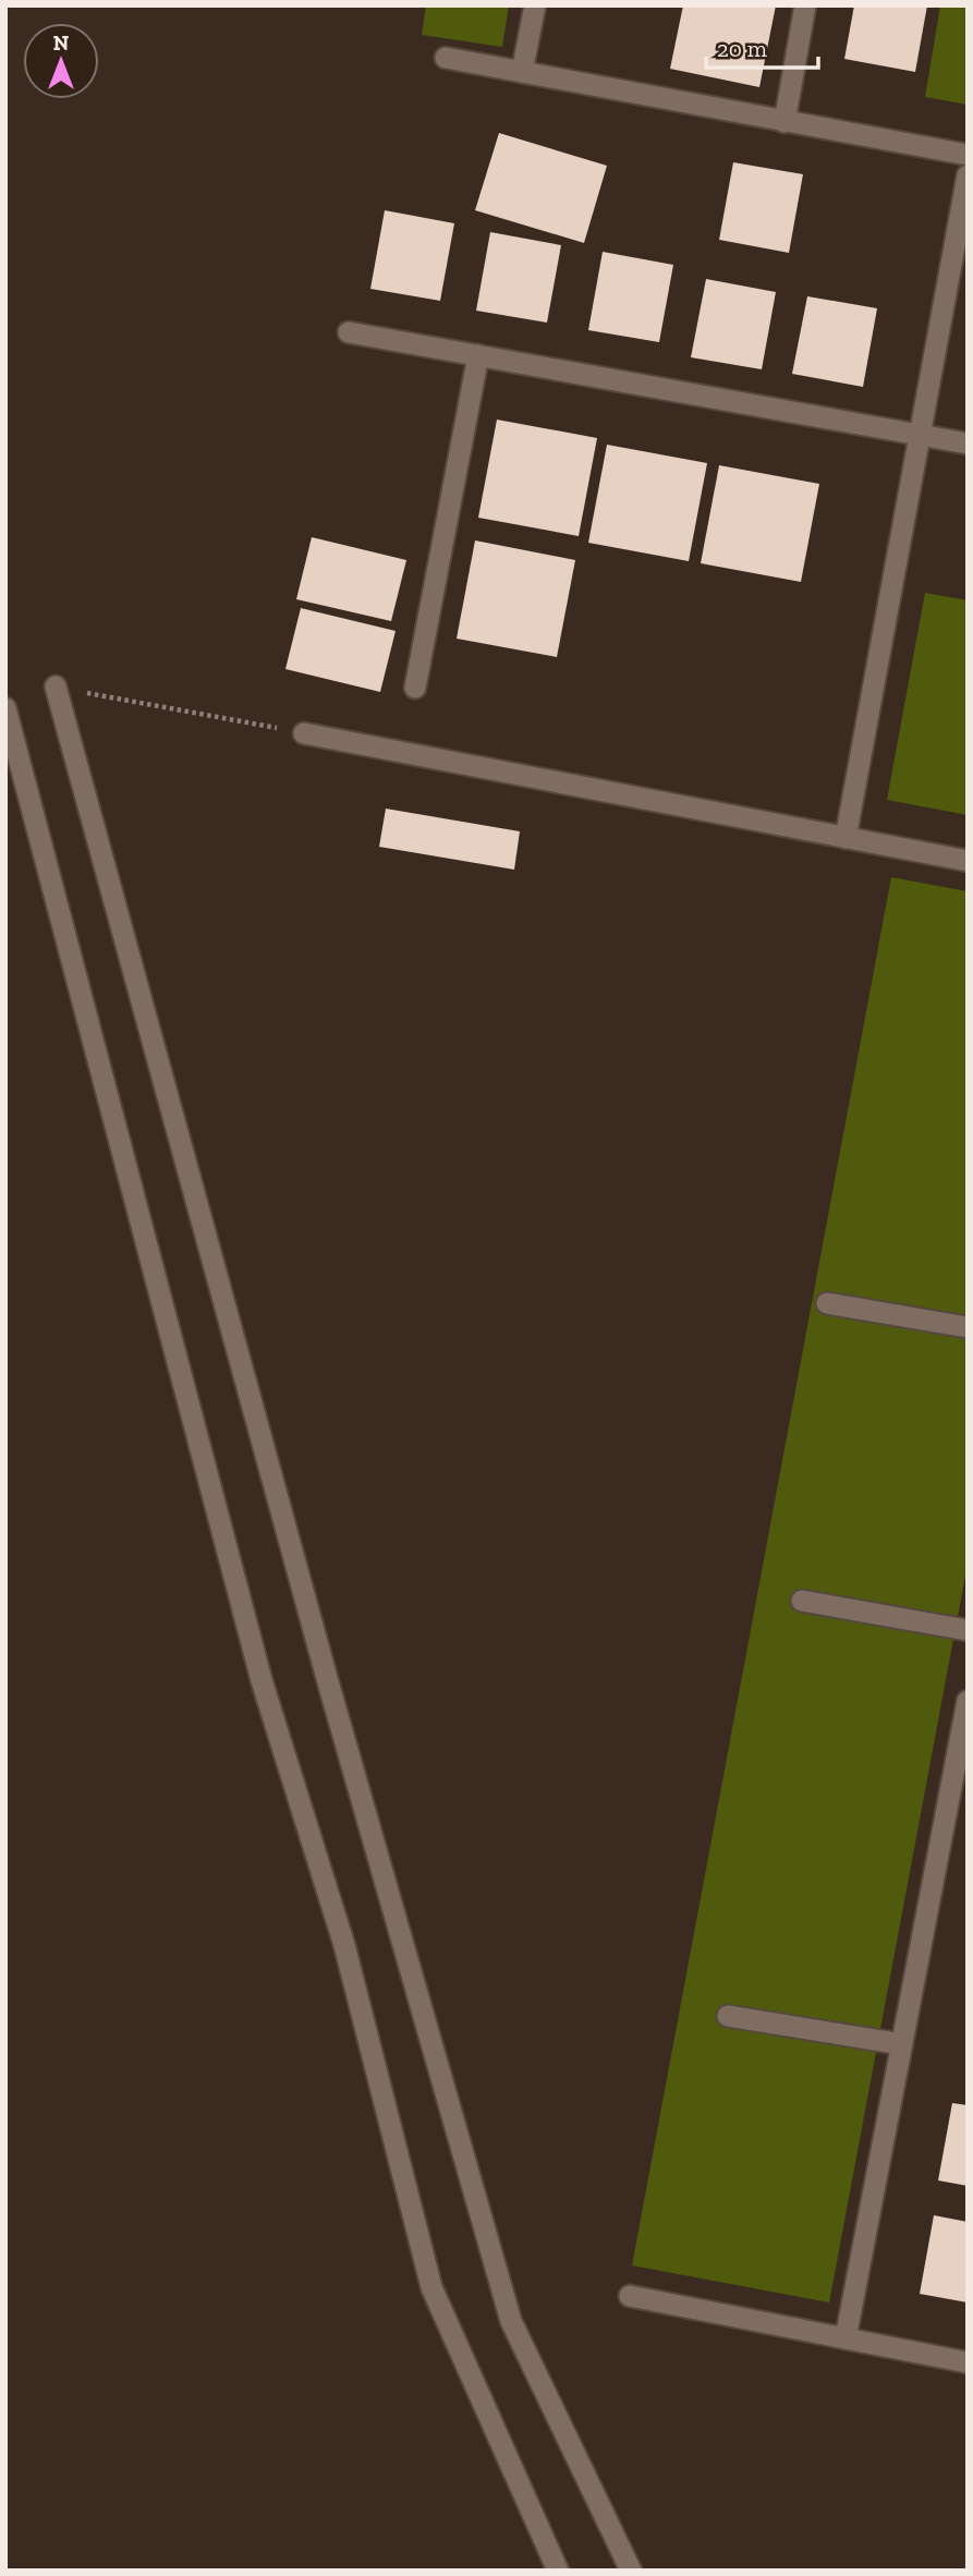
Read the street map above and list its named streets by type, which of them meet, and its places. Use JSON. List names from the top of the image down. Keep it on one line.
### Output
{"scale_bar":"20 m","north":"top"}
